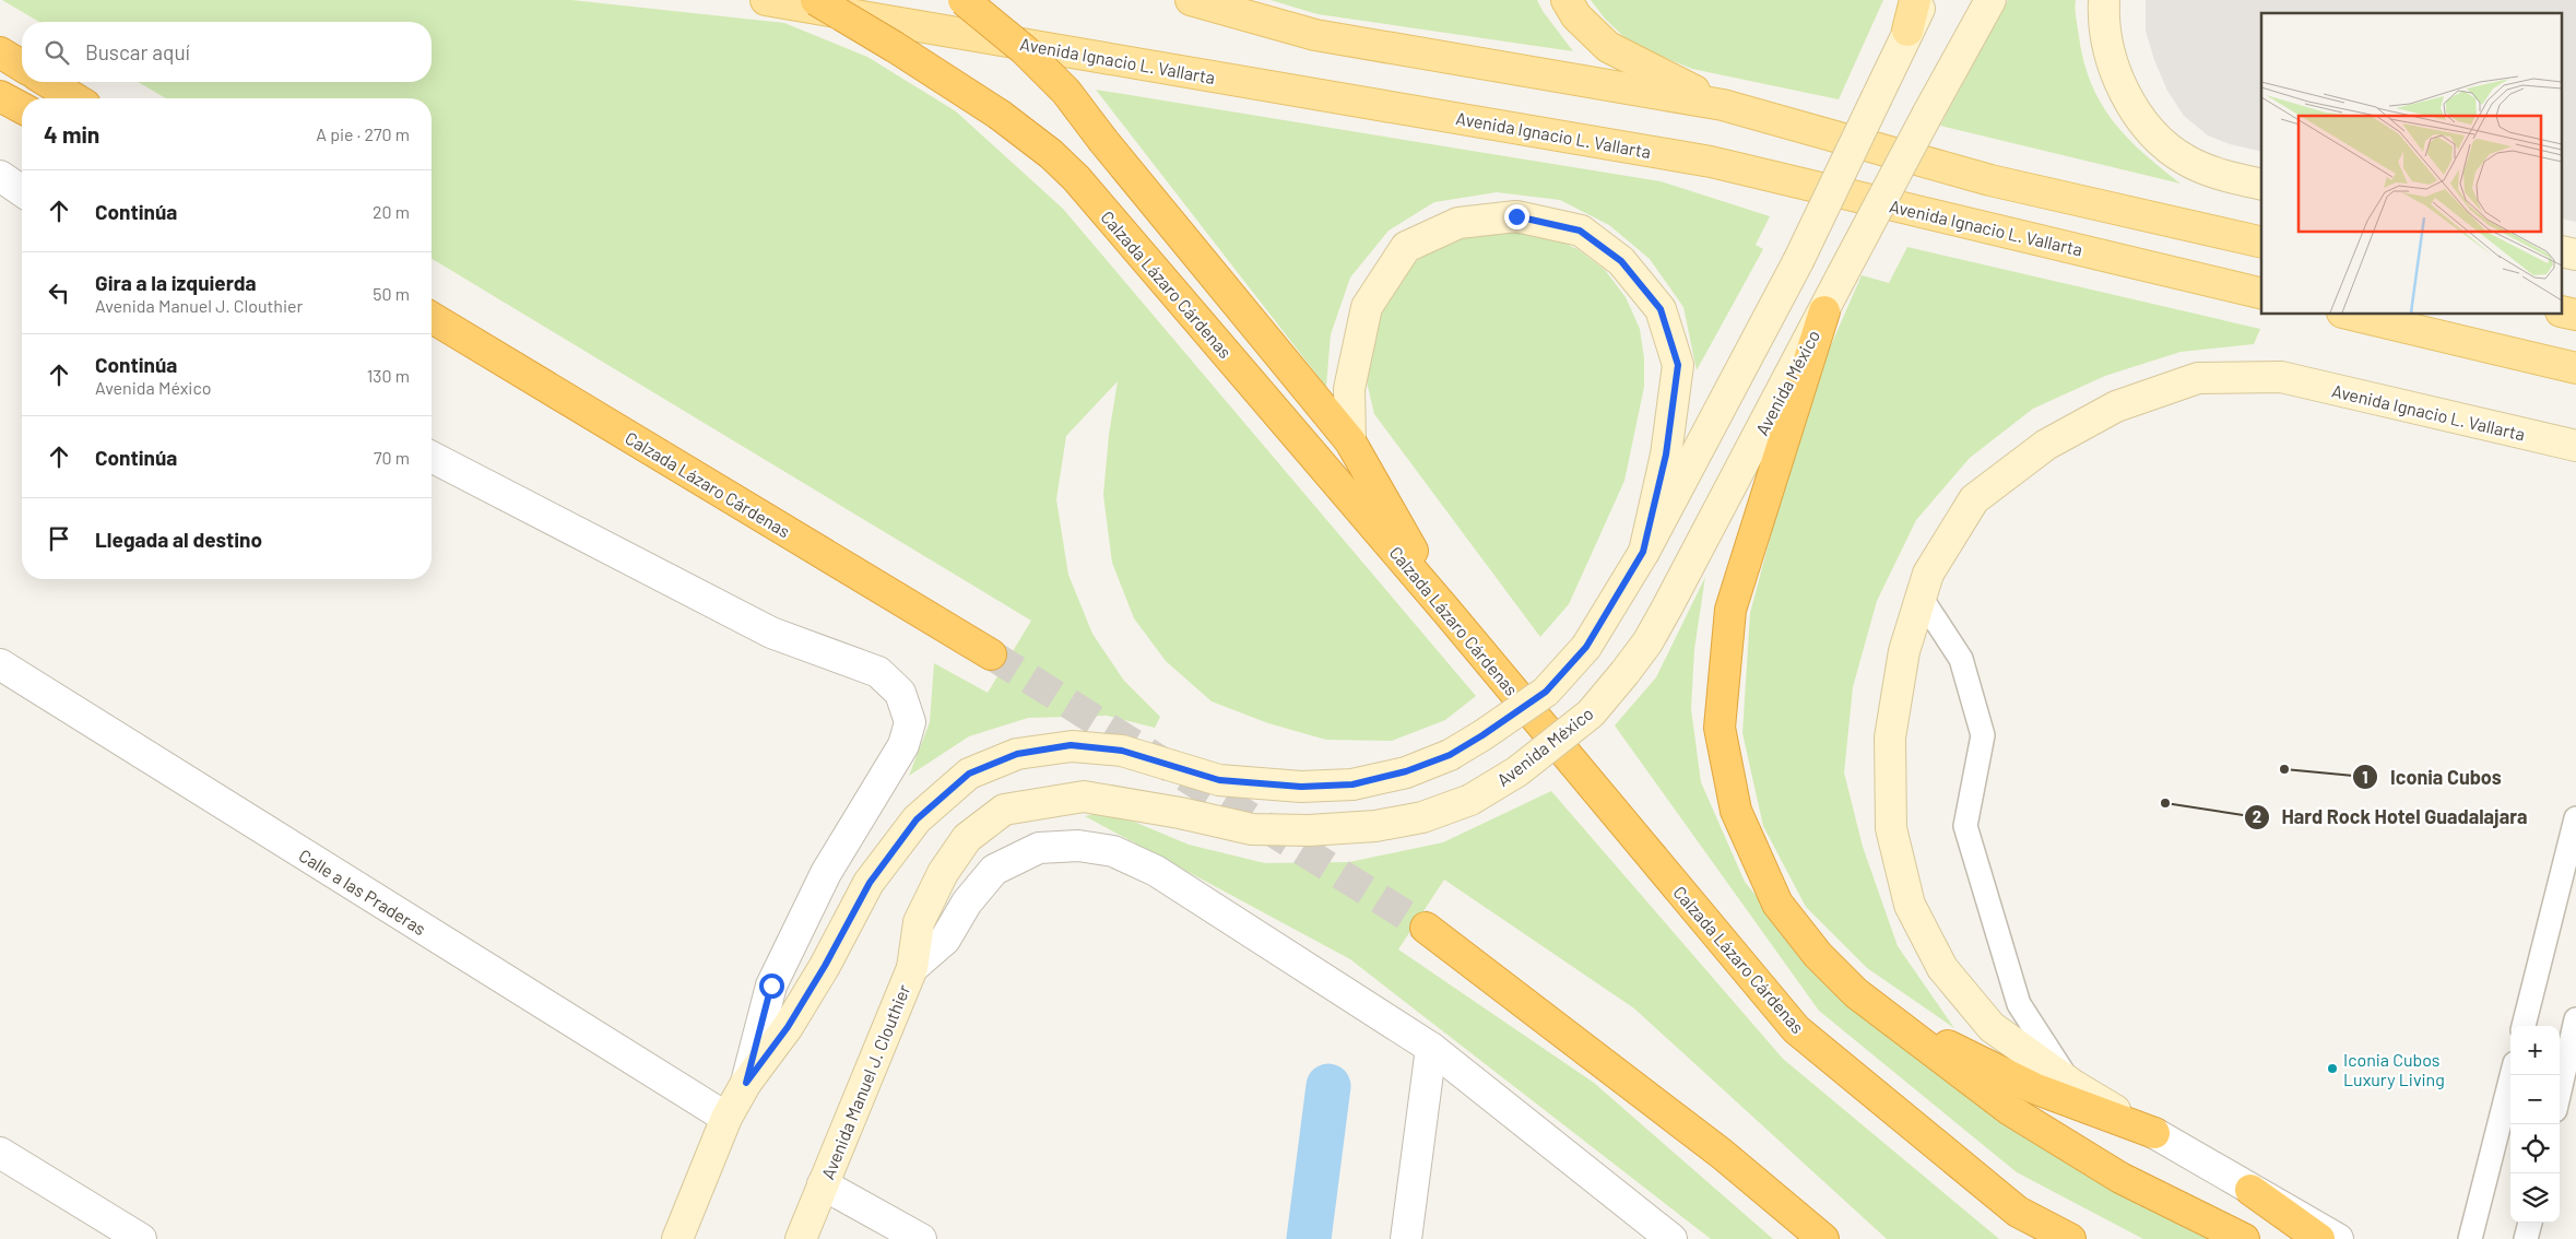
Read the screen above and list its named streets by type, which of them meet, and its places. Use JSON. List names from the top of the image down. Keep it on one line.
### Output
{"streets":{"highway":["Calzada Lázaro Cárdenas"],"main road":["Avenida Ignacio L. Vallarta","Avenida México","Avenida Manuel J. Clouthier"],"street":["Calle a las Praderas"]},"crossings":[["Avenida México","Avenida Manuel J. Clouthier"]],"places":["Iconia Cubos","Hard Rock Hotel Guadalajara","Iconia Cubos Luxury Living"],"page":{"search":"Buscar aquí","heading":["4 min","A pie · 270 m"],"list":[["Continúa","20 m"],["Gira a la izquierda","Avenida Manuel J. Clouthier","50 m"],["Continúa","Avenida México","130 m"],["Continúa","70 m"],"Llegada al destino"],"map_buttons":["+","−"]}}
